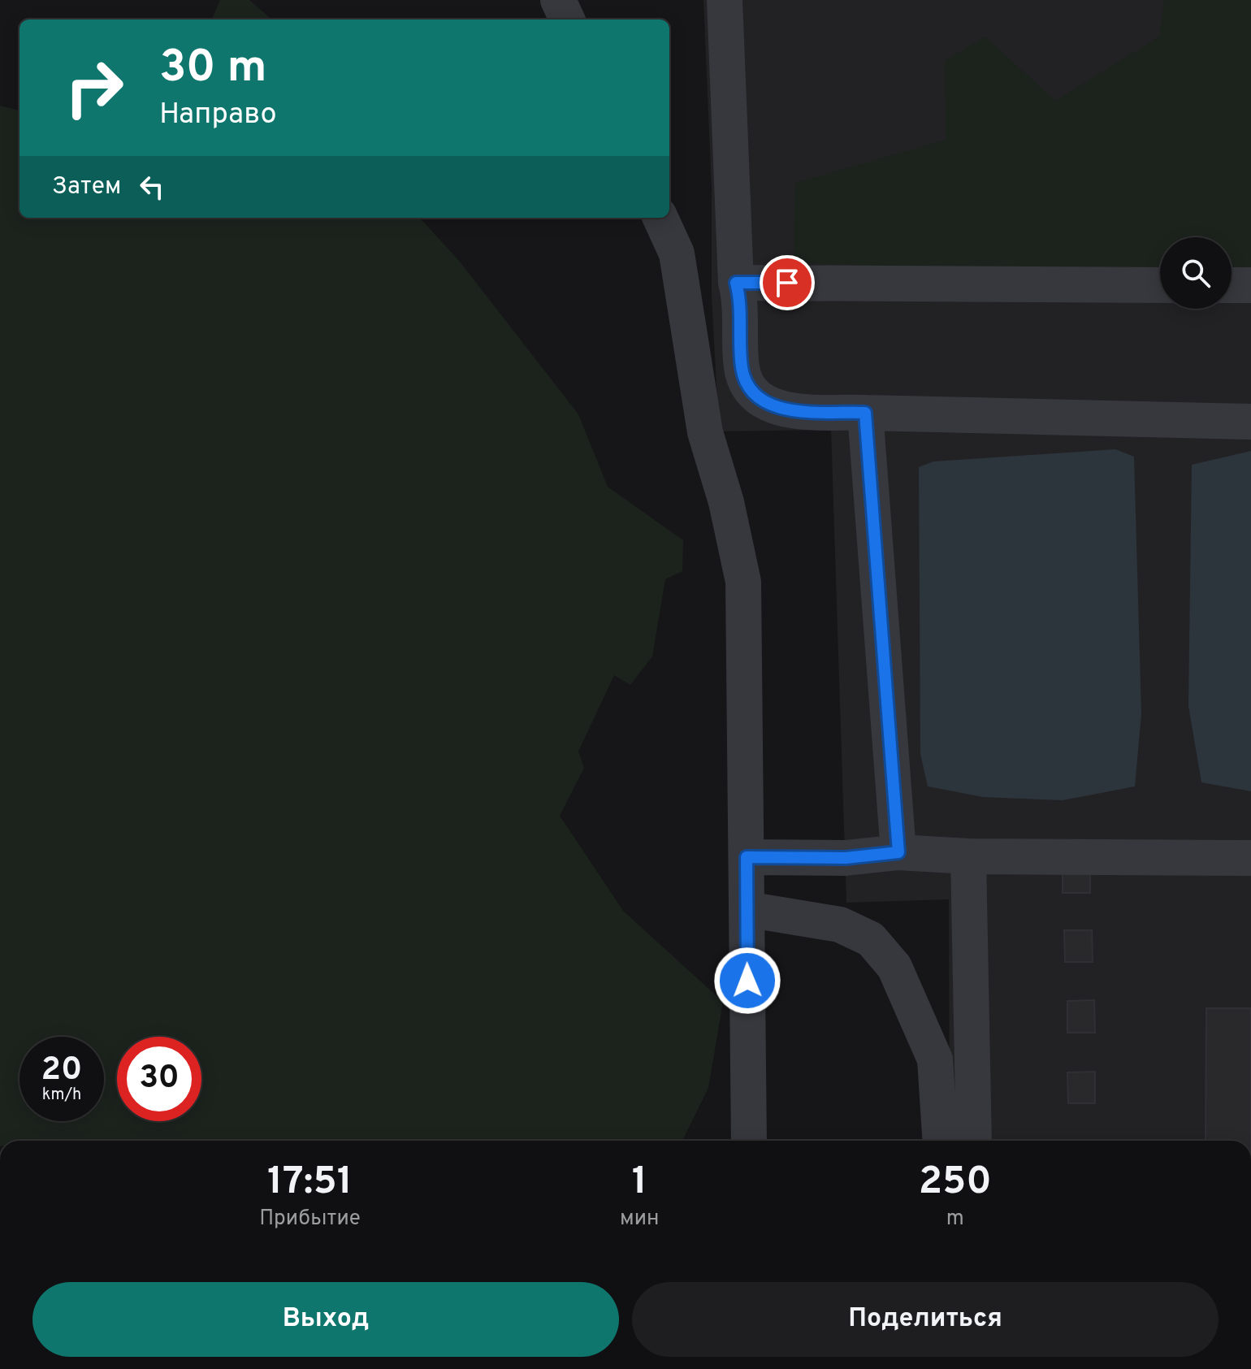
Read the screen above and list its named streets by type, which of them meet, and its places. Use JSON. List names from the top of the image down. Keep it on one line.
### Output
{"page":{"turn":["30 m","Направо"],"then":"Затем","speed":"20 km/h","limit":"30","eta":["17:51","Прибытие","1","мин","250","m"],"buttons":["Выход","Поделиться"]}}
